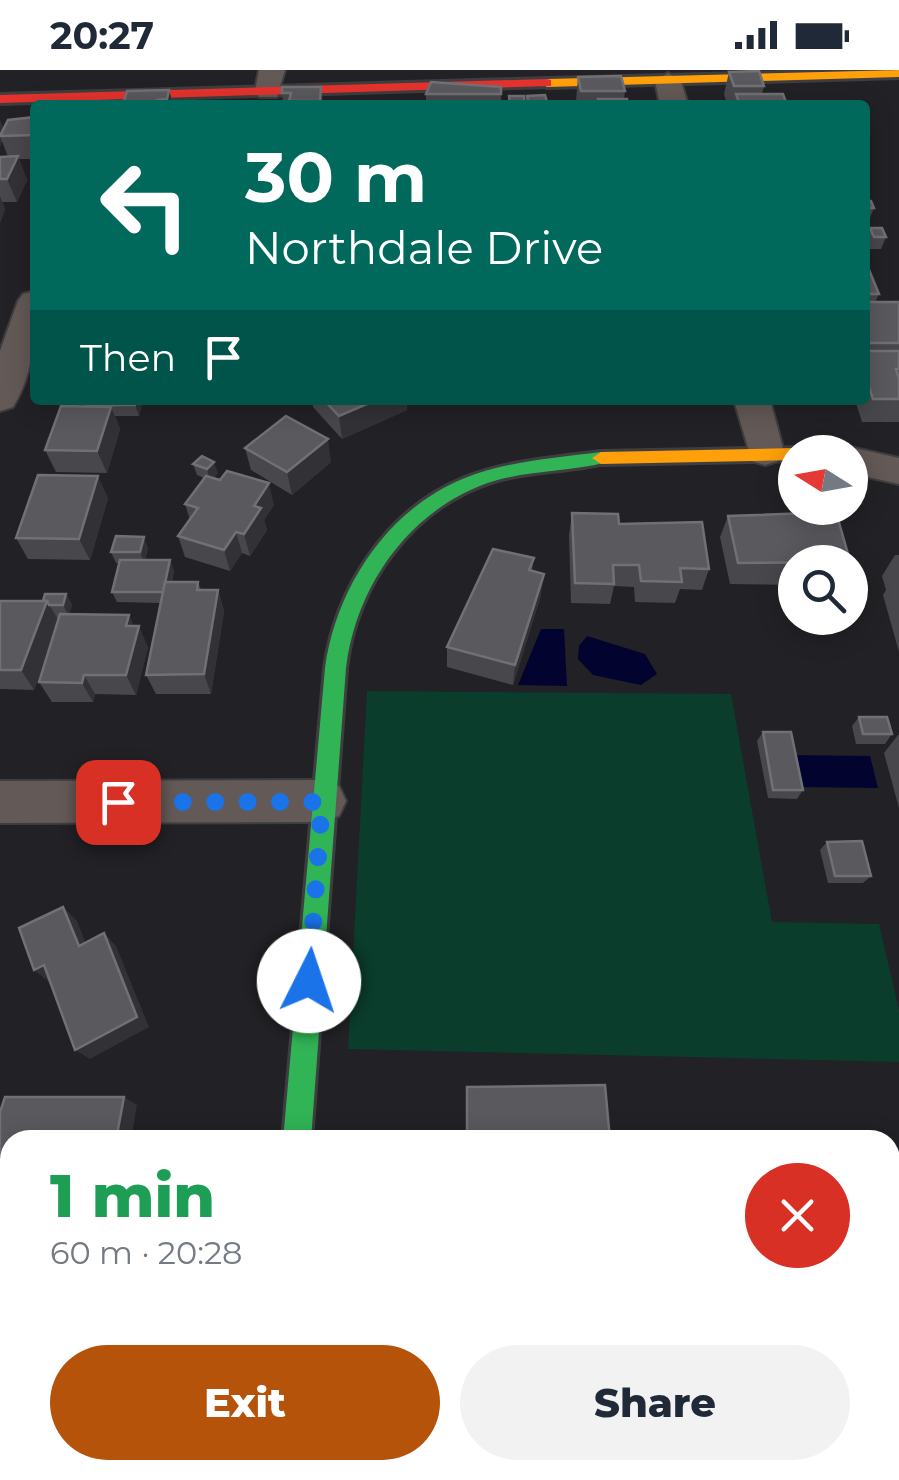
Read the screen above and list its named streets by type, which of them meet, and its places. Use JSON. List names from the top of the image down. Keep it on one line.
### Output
{"north":"left","page":{"status":"20:27","turn":["30 m","Northdale Drive"],"then":"Then","heading":["1 min","60 m · 20:28"],"buttons":["Exit","Share"]}}
